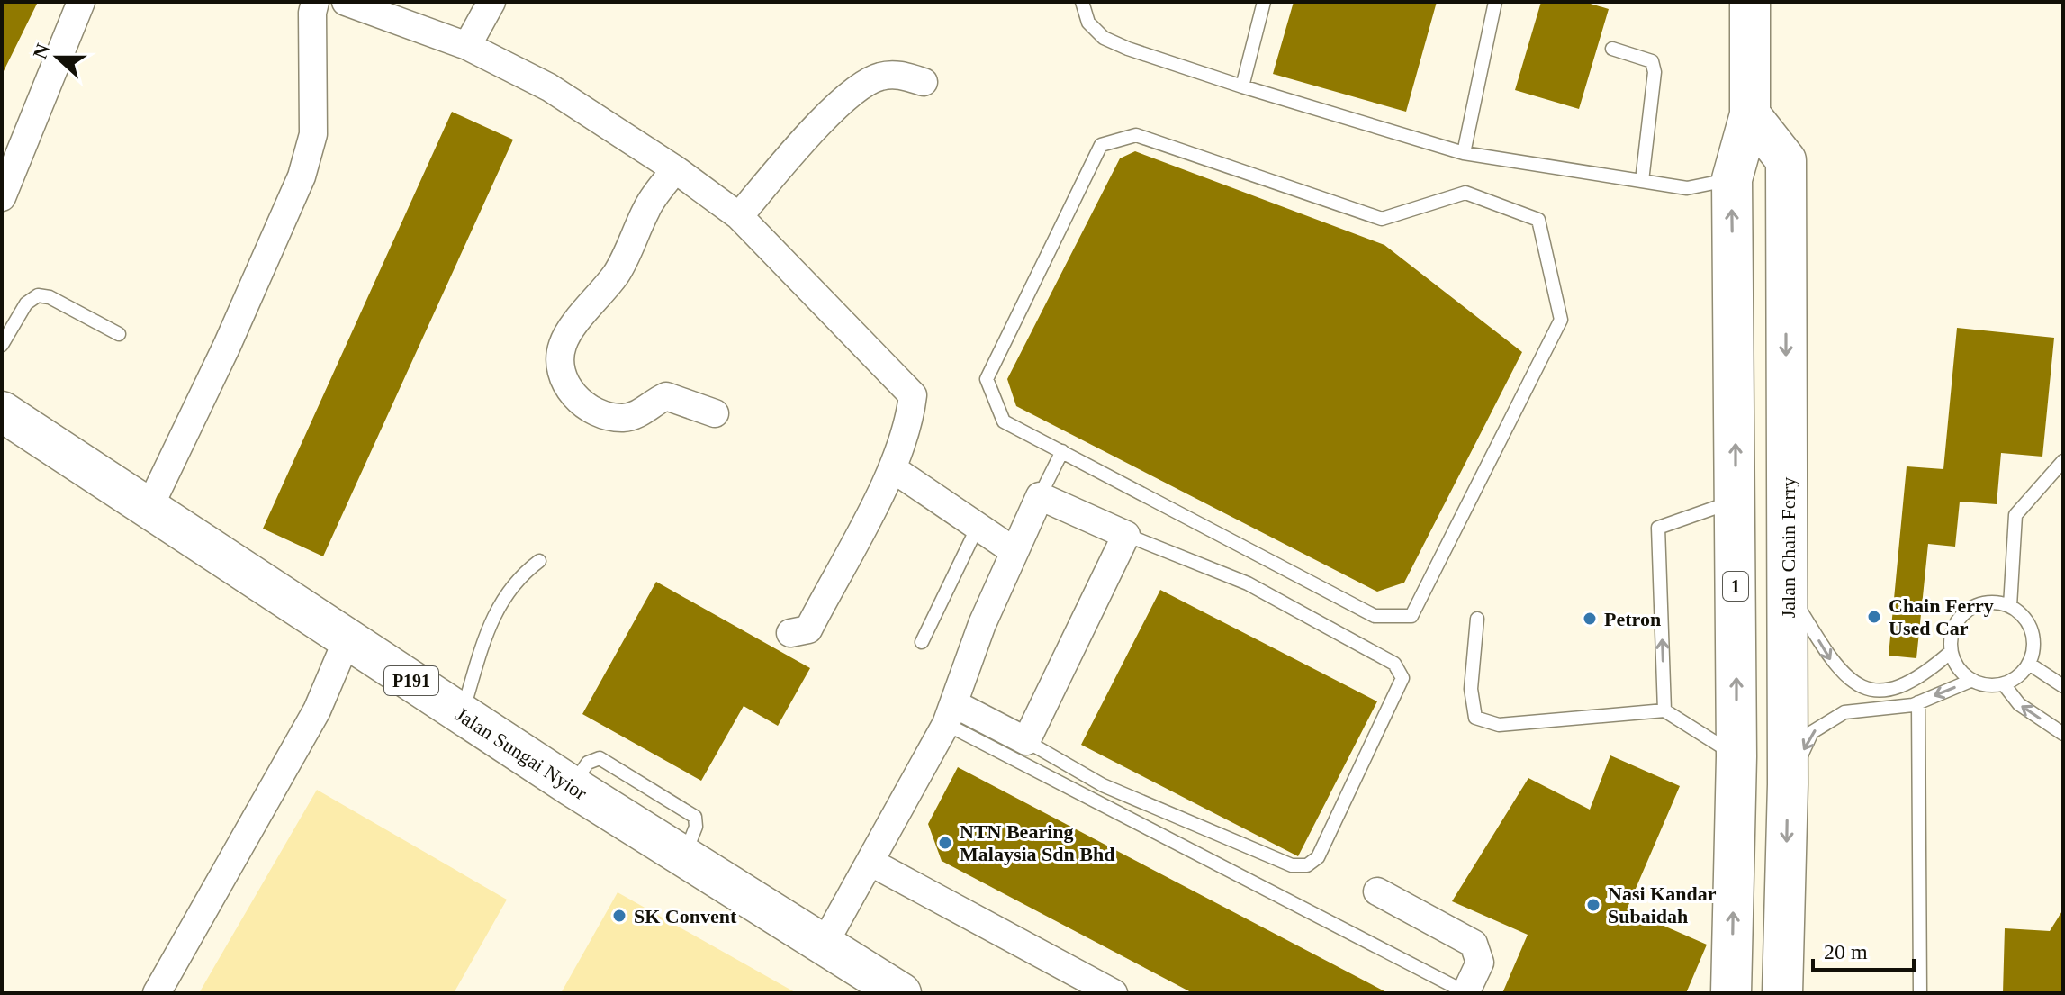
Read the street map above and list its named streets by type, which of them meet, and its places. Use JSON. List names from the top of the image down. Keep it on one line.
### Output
{"streets":{"main road":["Jalan Chain Ferry","1","P191","Jalan Sungai Nyior"]},"crossings":[["Jalan Chain Ferry","1"]],"places":["Chain Ferry Used Car","Petron","NTN Bearing Malaysia Sdn Bhd","Nasi Kandar Subaidah","SK Convent"],"scale_bar":"20 m","north":"left"}
